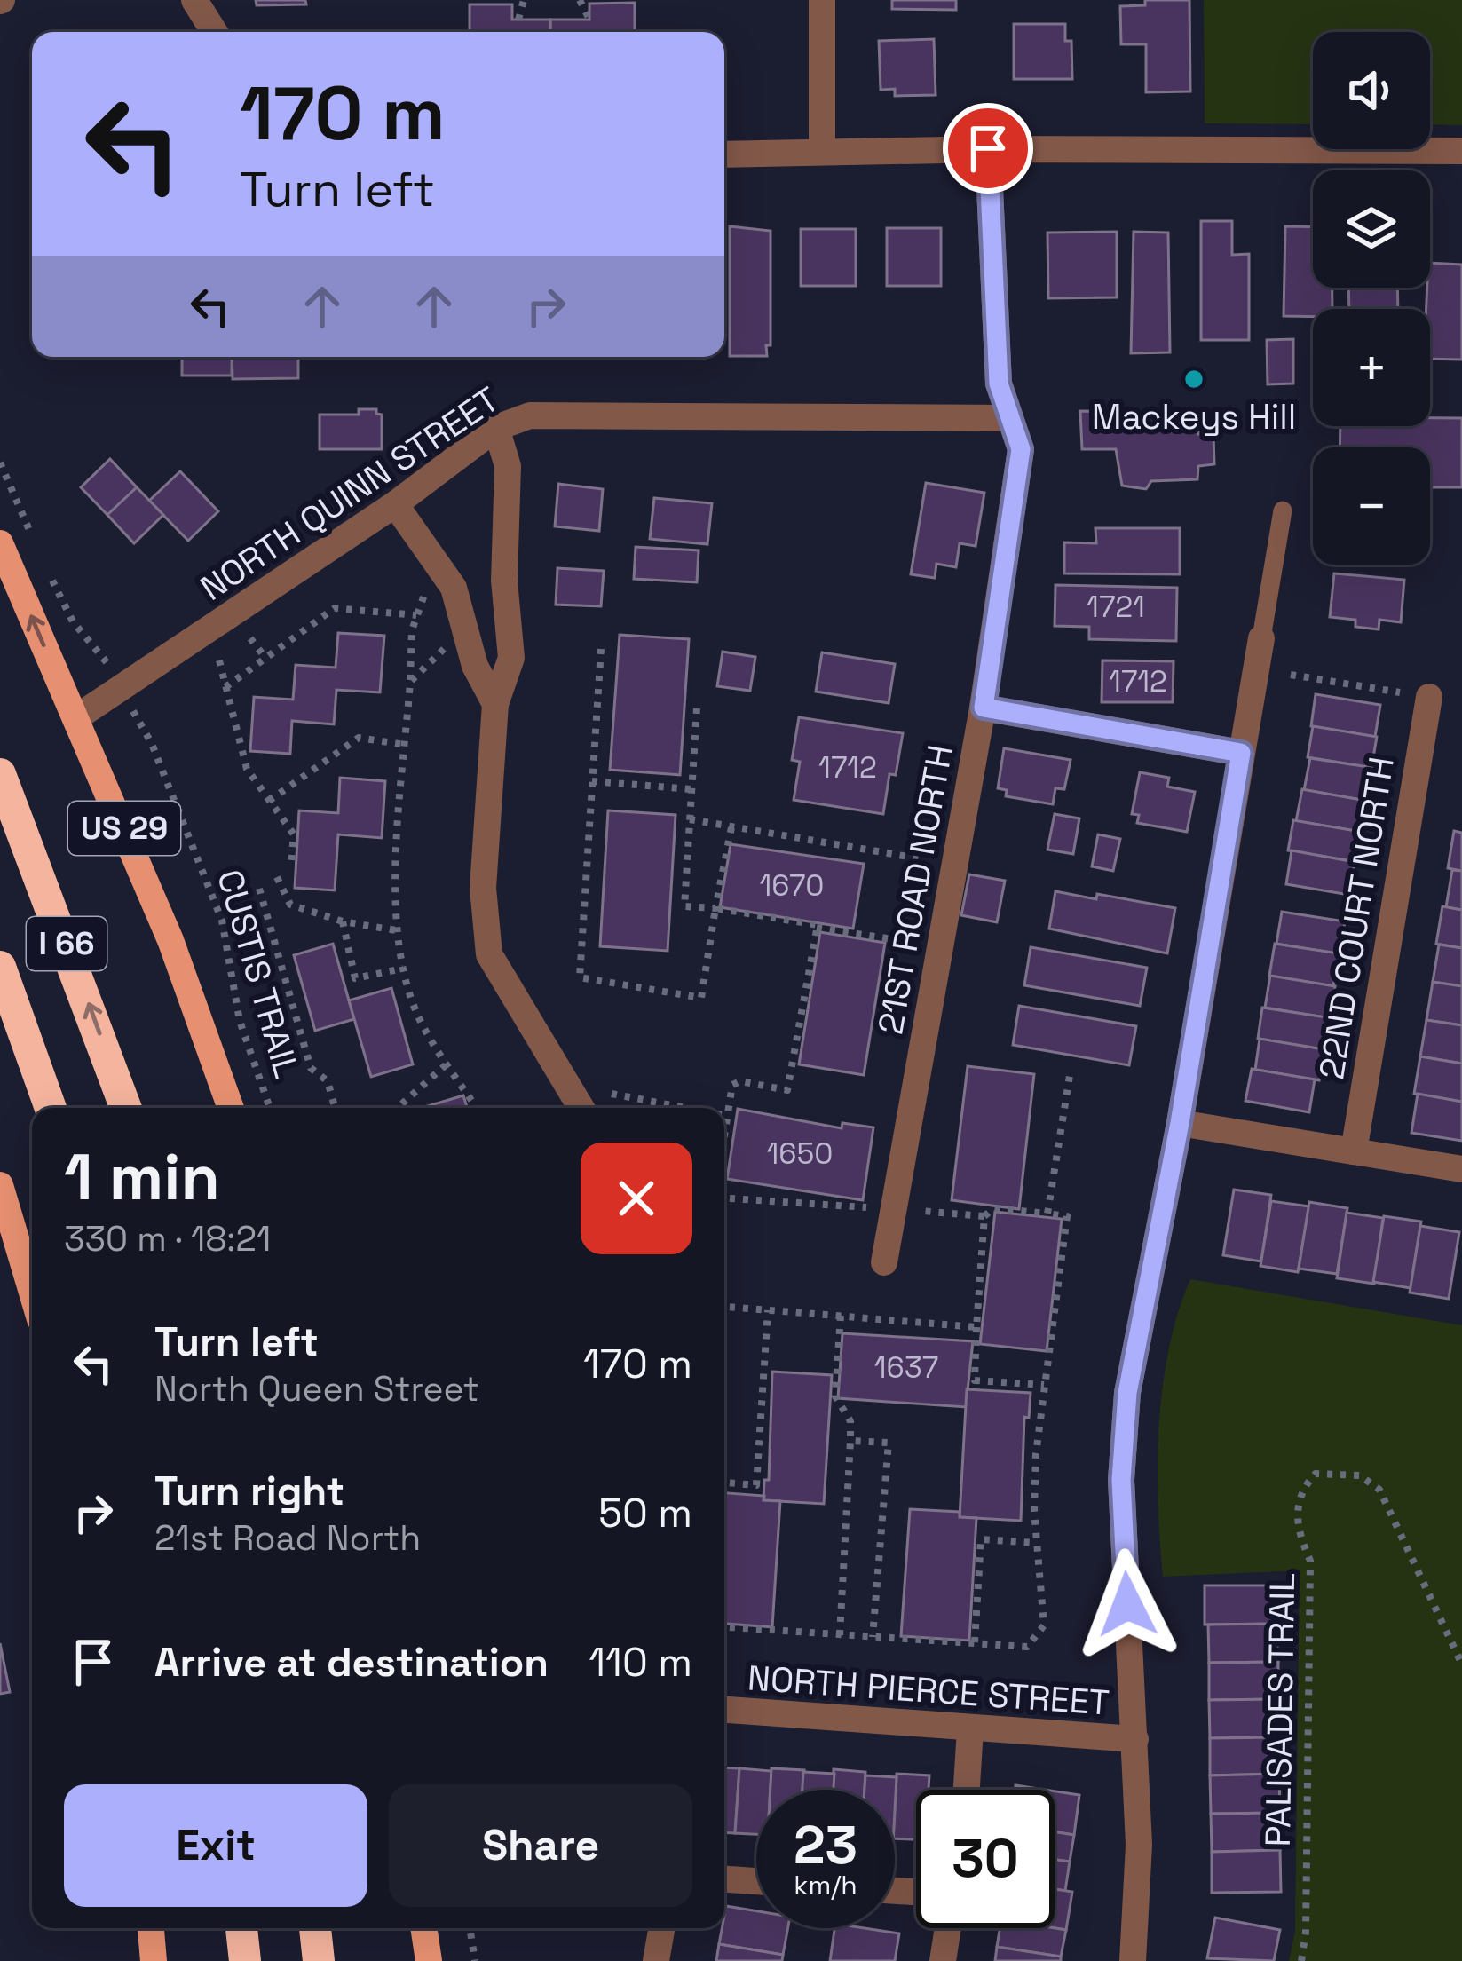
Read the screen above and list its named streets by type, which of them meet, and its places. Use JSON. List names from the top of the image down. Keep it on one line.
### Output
{"streets":{"highway":["I 66"],"main road":["US 29"],"street":["NORTH QUINN STREET","21ST ROAD NORTH","22ND COURT NORTH","NORTH PIERCE STREET"],"path":["CUSTIS TRAIL","PALISADES TRAIL"]},"crossings":[["NORTH QUINN STREET","US 29"],["NORTH QUINN STREET","21ST ROAD NORTH"]],"places":["Mackeys Hill"],"house_numbers":["1721","1712","1712","1670","1650","1637"],"page":{"map_buttons":["+","−"],"turn":["170 m","Turn left"],"heading":["1 min","330 m · 18:21"],"list":[{"name":"Turn left","note":"North Queen Street","value":"170 m"},{"name":"Turn right","note":"21st Road North","value":"50 m"},{"name":"Arrive at destination","value":"110 m"}],"buttons":["Exit","Share"],"speed":"23 km/h","limit":"30"}}
